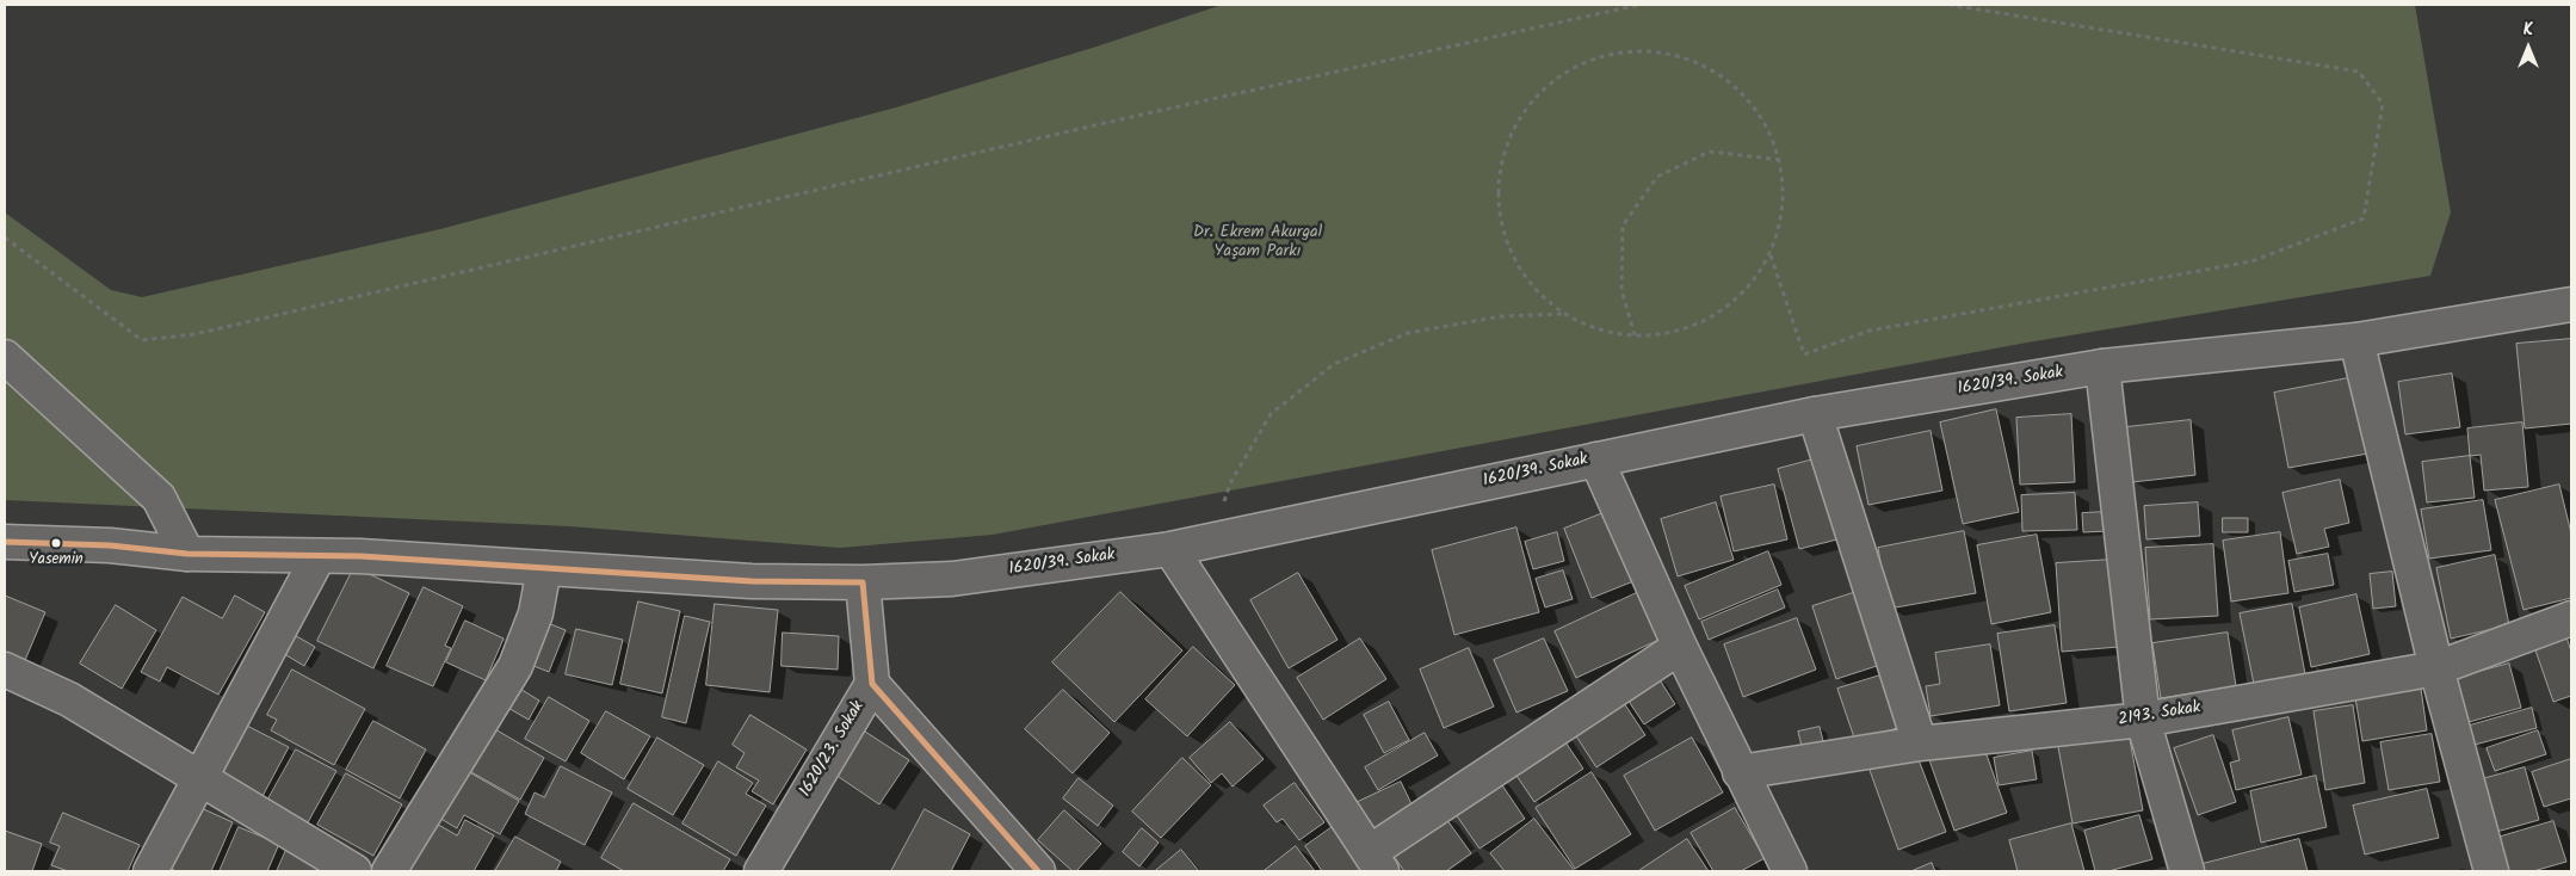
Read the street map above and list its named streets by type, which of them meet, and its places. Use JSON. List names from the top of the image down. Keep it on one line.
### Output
{"streets":{"street":["1620/39. Sokak","2193. Sokak","1620/23. Sokak"]},"crossings":[["1620/39. Sokak","1620/23. Sokak"]],"parks":["Dr. Ekrem Akurgal Yaşam Parkı"],"places":["Yasemin"],"north":"top"}
